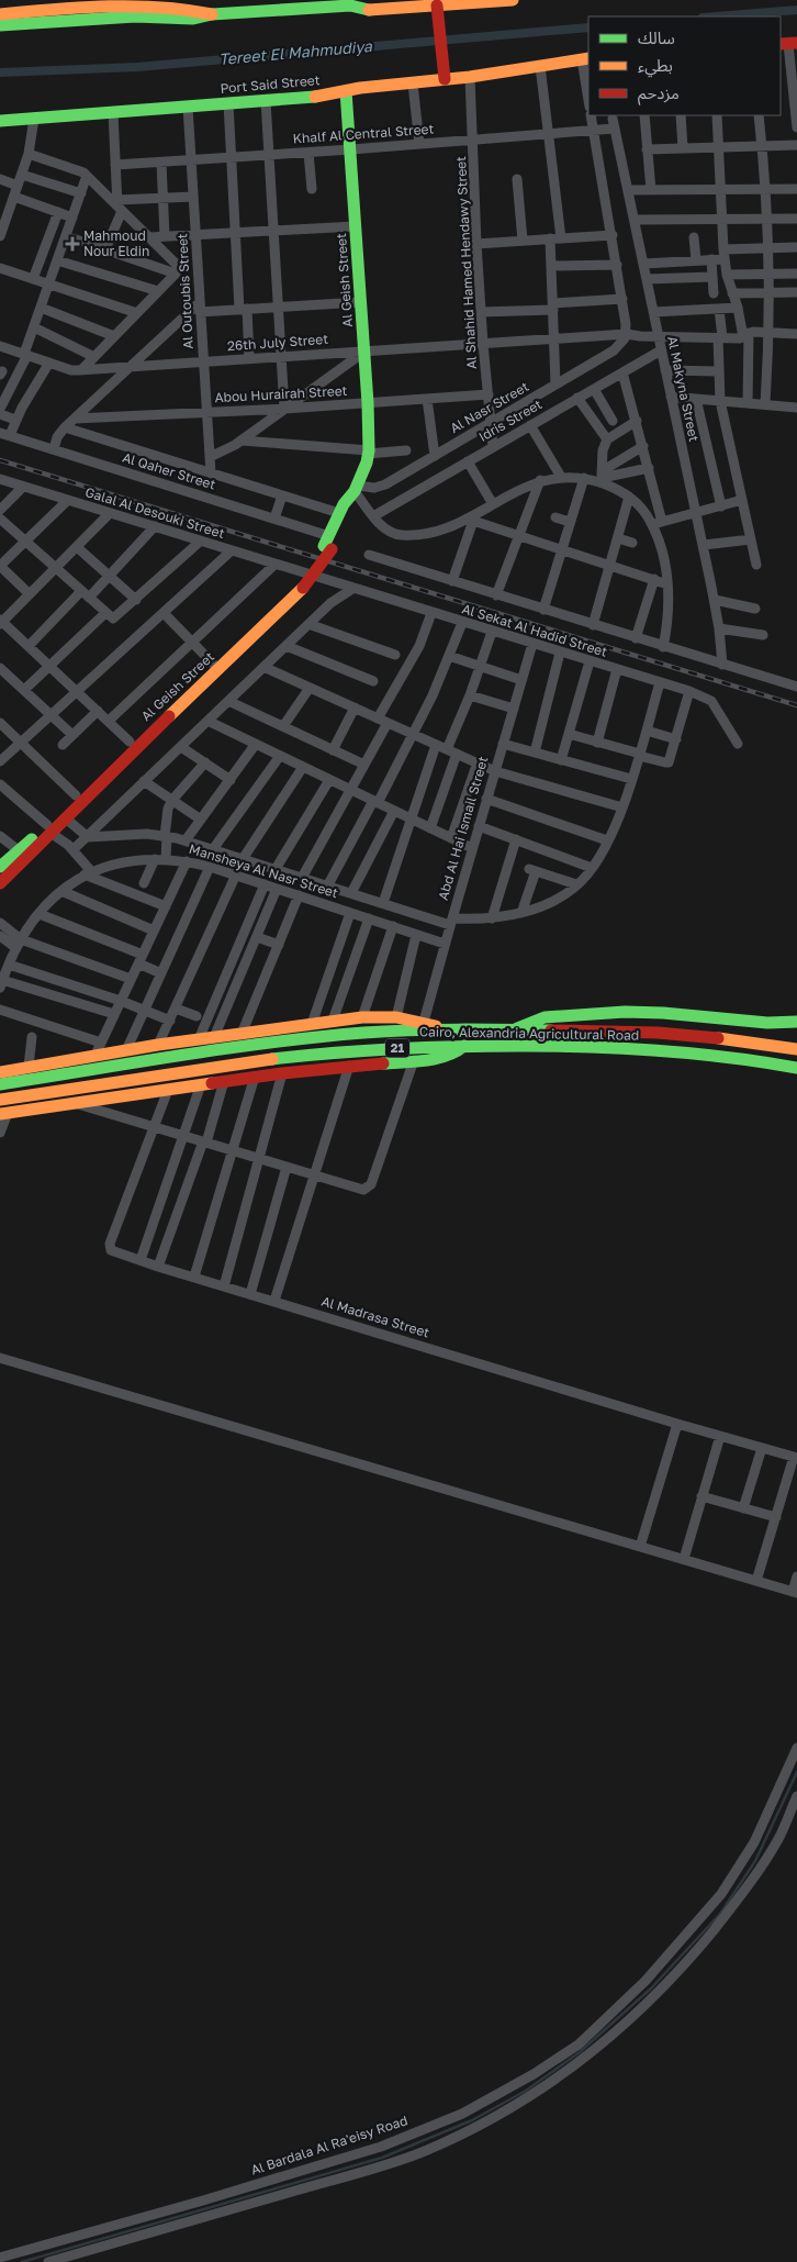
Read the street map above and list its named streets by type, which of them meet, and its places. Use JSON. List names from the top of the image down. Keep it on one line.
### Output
{"streets":{"main road":["Port Said Street","Al Geish Street","Cairo, Alexandria Agricultural Road","21"],"street":["Khalf Al Central Street","Al Shahid Hamed Hendawy Street","Al Outoubis Street","26th July Street","Al Makyna Street","Abou Hurairah Street","Al Nasr Street","Idris Street","Al Qaher Street","Galal Al Desouki Street","Al Sekat Al Hadid Street","Abd Al Hai Ismail Street","Mansheya Al Nasr Street","Al Madrasa Street","Al Bardala Al Ra'eisy Road"]},"crossings":[["Port Said Street","Al Shahid Hamed Hendawy Street"],["Port Said Street","Al Geish Street"],["Port Said Street","Al Outoubis Street"],["Khalf Al Central Street","Al Shahid Hamed Hendawy Street"],["Khalf Al Central Street","Al Geish Street"],["Khalf Al Central Street","Al Outoubis Street"],["Khalf Al Central Street","Al Makyna Street"],["Al Shahid Hamed Hendawy Street","26th July Street"],["Al Shahid Hamed Hendawy Street","Abou Hurairah Street"],["Al Shahid Hamed Hendawy Street","Al Nasr Street"],["Al Shahid Hamed Hendawy Street","Idris Street"],["Al Geish Street","26th July Street"],["Al Geish Street","Abou Hurairah Street"],["Al Geish Street","Al Nasr Street"],["Al Geish Street","Al Qaher Street"],["Al Geish Street","Galal Al Desouki Street"],["Al Geish Street","Al Sekat Al Hadid Street"],["Al Outoubis Street","26th July Street"],["Al Outoubis Street","Abou Hurairah Street"],["26th July Street","Al Makyna Street"],["26th July Street","Al Nasr Street"],["Al Makyna Street","Idris Street"],["Al Makyna Street","Al Sekat Al Hadid Street"],["Galal Al Desouki Street","Al Sekat Al Hadid Street"],["Al Sekat Al Hadid Street","Abd Al Hai Ismail Street"],["Al Sekat Al Hadid Street","Mansheya Al Nasr Street"],["Abd Al Hai Ismail Street","Mansheya Al Nasr Street"]],"water":["Tereet El Mahmudiya"],"places":{"health":["Mahmoud Nour Eldin"]},"legend":["سالك","بطيء","مزدحم"]}
